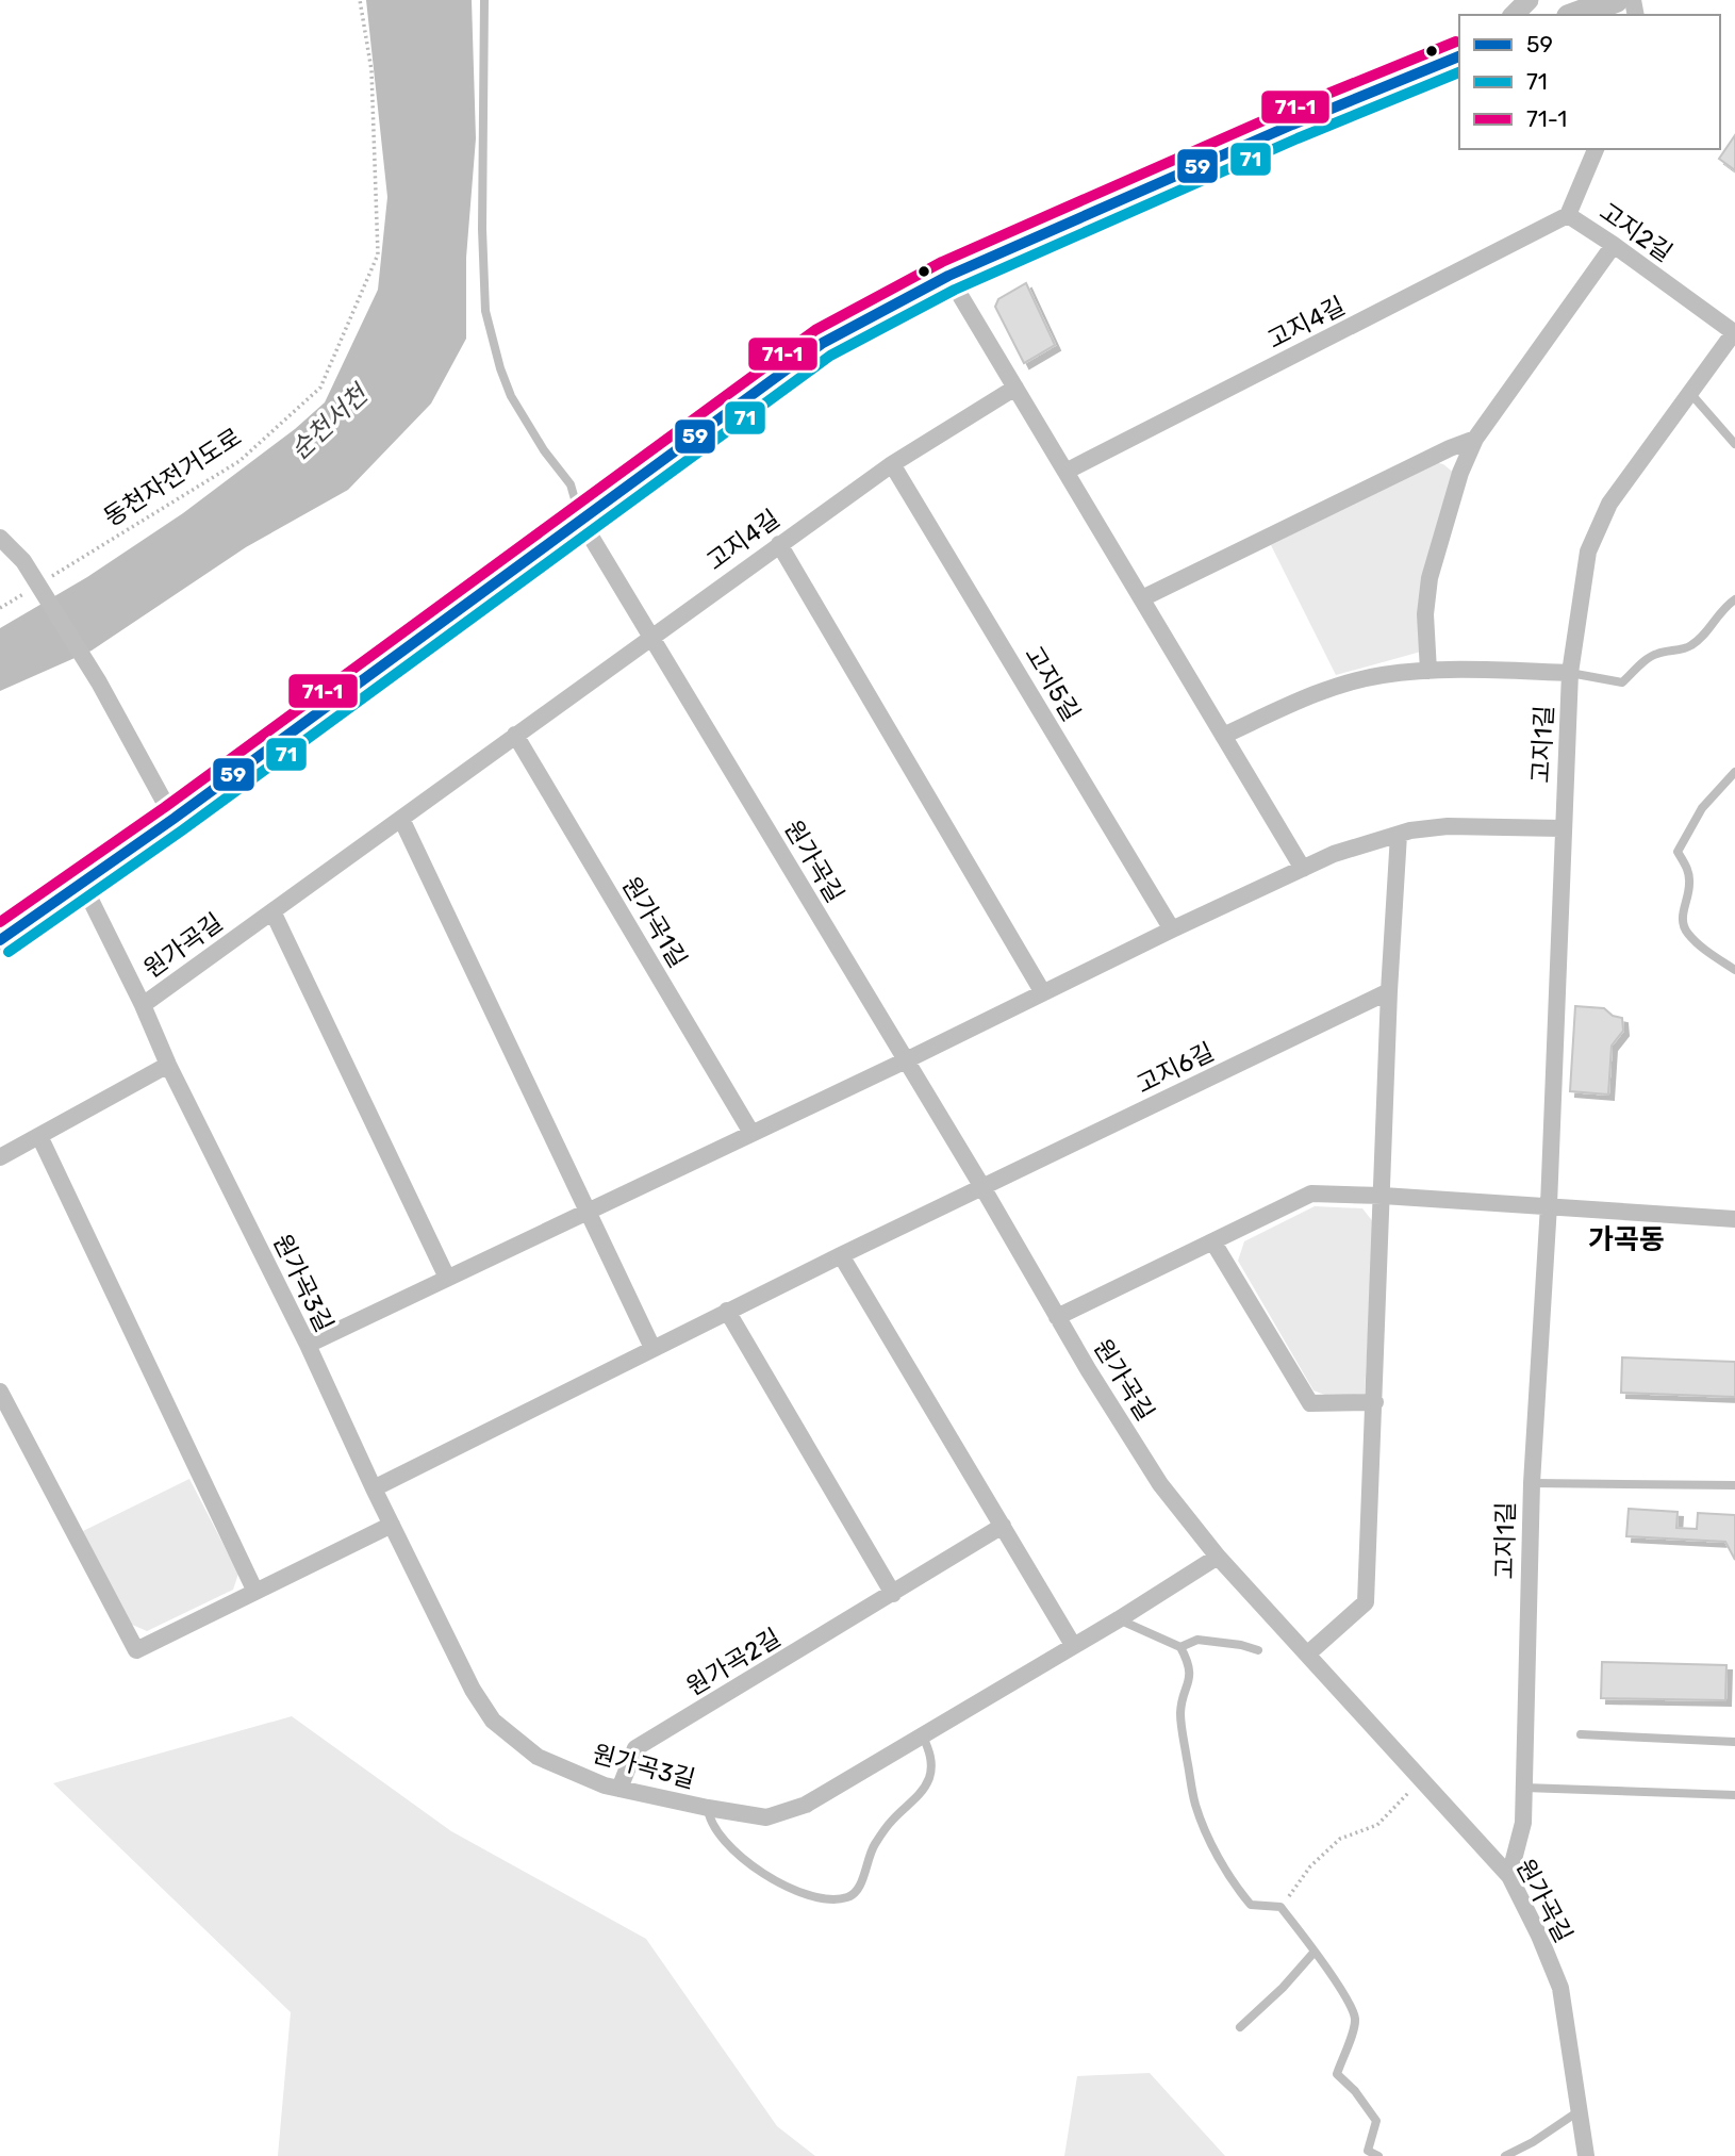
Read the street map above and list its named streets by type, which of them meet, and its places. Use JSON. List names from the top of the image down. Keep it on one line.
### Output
{"streets":{"street":["고지2길","고지4길","고지5길","고지1길","원가곡길","원가곡1길","고지6길","원가곡3길","원가곡2길"],"path":["동천자전거도로"]},"crossings":[["고지2길","고지4길"],["고지2길","고지1길"],["고지4길","고지5길"],["고지4길","원가곡길"],["고지1길","원가곡길"],["원가곡길","원가곡1길"],["원가곡길","고지6길"],["원가곡길","원가곡3길"],["원가곡3길","원가곡2길"]],"districts":["가곡동"],"water":["순천서천"],"lines":["transit line 71-1","transit line 59","transit line 71"],"legend":["59","71","71-1"]}
